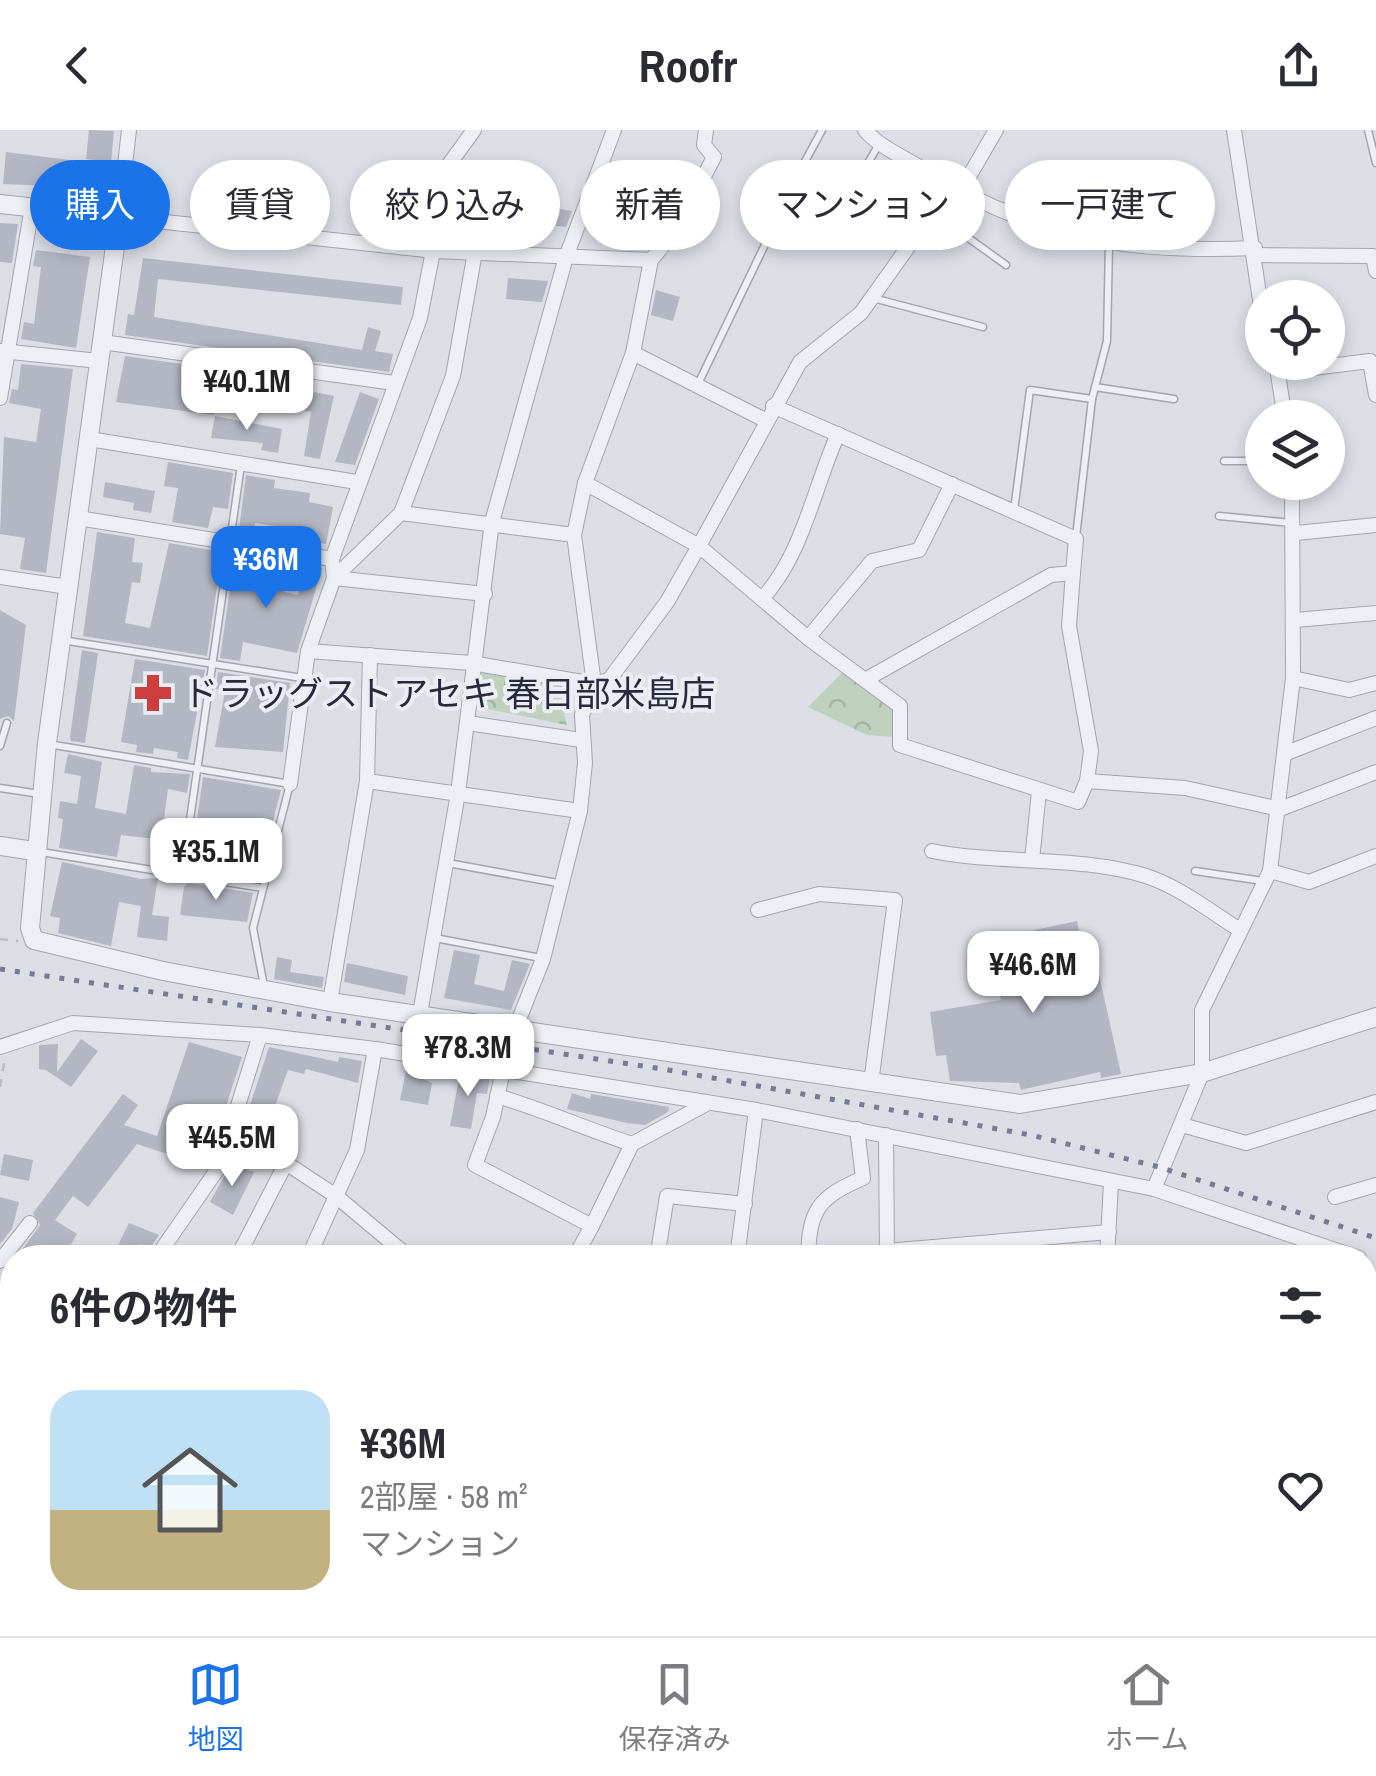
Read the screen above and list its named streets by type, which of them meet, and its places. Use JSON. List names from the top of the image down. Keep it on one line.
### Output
{"places":{"pharmacy":["ドラッグストアセキ 春日部米島店"]},"page":{"header":"Roofr","chip":["購入","賃貸","絞り込み","新着","マンション","一戸建て"],"price":["¥40.1M","¥36M","¥35.1M","¥46.6M","¥78.3M","¥45.5M"],"heading":"6件の物件","list":[{"name":"¥36M","note":"2部屋 · 58 m² · マンション"}],"tabs":["地図","保存済み","ホーム"]}}
